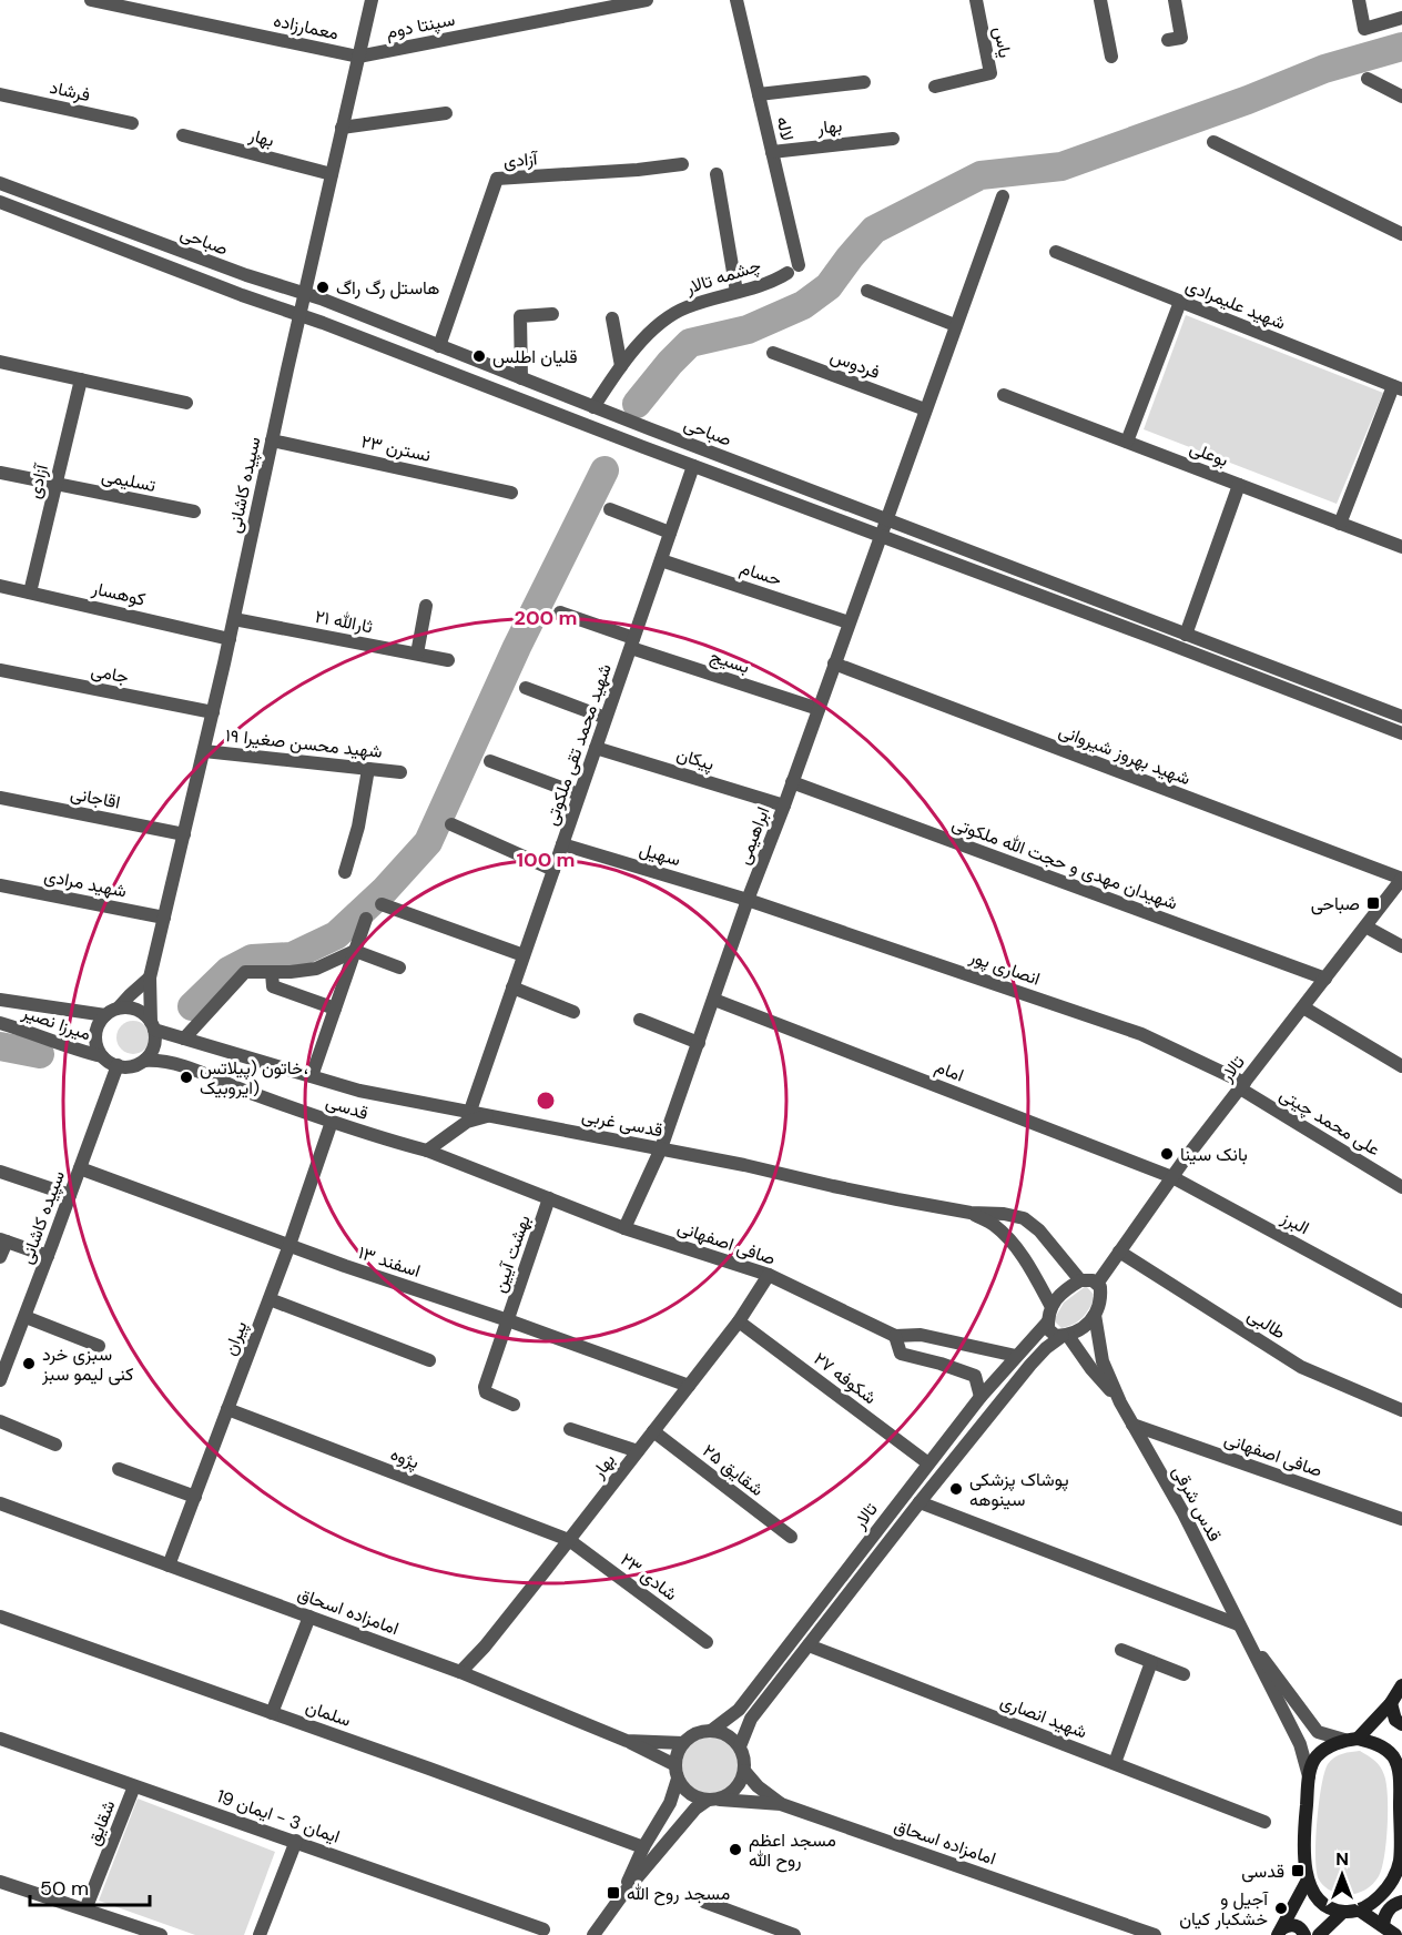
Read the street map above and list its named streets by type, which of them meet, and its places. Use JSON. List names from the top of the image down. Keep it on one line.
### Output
{"streets":{"street":["سپنتا دوم","معمارزاده","یاس","فرشاد","بهار","لاله","آزادی","صباحی","چشمه تالار","شهید علیمرادی","فردوس","نسترن ۲۳","بوعلی","تسلیمی","سپیده کاشانی","حسام","کوهسار","ثارالله ۲۱","بسیج","جامی","شهید محسن صغیرا ۱۹","شهید محمد تقی ملکوتی","شهید بهروز شیروانی","پیکان","اقاجانی","ابراهیمی","سهیل","شهیدان مهدی و حجت الله ملکوتی","شهید مرادی","انصاری پور","میرزا نصیر","تالار","امام","قدسی","علی محمد چیتی","قدسی غربی","البرز","صافی اصفهانی","بهشت آیین","اسفند ۱۳","طالبی","پیران","شکوفه ۲۷","پژوه","شقایق ۲۵","قدس شرقی","شادی ۲۳","امامزاده اسحاق","سلمان","شهید انصاری","ایمان 3 - ایمان 19","شقایق"]},"crossings":[["سپنتا دوم","معمارزاده"],["سپنتا دوم","سپیده کاشانی"],["معمارزاده","سپیده کاشانی"],["بهار","لاله"],["بهار","سپیده کاشانی"],["بهار","صافی اصفهانی"],["بهار","اسفند ۱۳"],["بهار","شکوفه ۲۷"],["بهار","پژوه"],["بهار","شقایق ۲۵"],["بهار","شادی ۲۳"],["بهار","امامزاده اسحاق"],["لاله","چشمه تالار"],["آزادی","صباحی"],["آزادی","تسلیمی"],["آزادی","کوهسار"],["صباحی","چشمه تالار"],["صباحی","سپیده کاشانی"],["صباحی","شهید محمد تقی ملکوتی"],["صباحی","ابراهیمی"],["فردوس","ابراهیمی"],["نسترن ۲۳","سپیده کاشانی"],["سپیده کاشانی","کوهسار"],["سپیده کاشانی","ثارالله ۲۱"],["سپیده کاشانی","جامی"],["سپیده کاشانی","شهید محسن صغیرا ۱۹"],["سپیده کاشانی","اقاجانی"],["سپیده کاشانی","شهید مرادی"],["سپیده کاشانی","میرزا نصیر"],["سپیده کاشانی","قدسی"],["سپیده کاشانی","قدسی غربی"],["سپیده کاشانی","اسفند ۱۳"],["حسام","شهید محمد تقی ملکوتی"],["حسام","ابراهیمی"],["بسیج","شهید محمد تقی ملکوتی"],["بسیج","ابراهیمی"],["شهید محمد تقی ملکوتی","پیکان"],["شهید محمد تقی ملکوتی","سهیل"],["شهید محمد تقی ملکوتی","قدسی غربی"],["شهید بهروز شیروانی","ابراهیمی"],["شهید بهروز شیروانی","تالار"],["پیکان","ابراهیمی"],["ابراهیمی","سهیل"],["ابراهیمی","شهیدان مهدی و حجت الله ملکوتی"],["ابراهیمی","انصاری پور"],["ابراهیمی","امام"],["ابراهیمی","قدسی غربی"],["ابراهیمی","صافی اصفهانی"],["سهیل","انصاری پور"],["شهیدان مهدی و حجت الله ملکوتی","تالار"],["انصاری پور","تالار"],["انصاری پور","علی محمد چیتی"],["میرزا نصیر","قدسی"],["میرزا نصیر","قدسی غربی"],["تالار","امام"],["تالار","علی محمد چیتی"],["تالار","قدسی غربی"],["تالار","البرز"],["تالار","صافی اصفهانی"],["تالار","طالبی"],["تالار","شکوفه ۲۷"],["تالار","قدس شرقی"],["تالار","امامزاده اسحاق"],["تالار","شهید انصاری"],["امام","البرز"],["قدسی","قدسی غربی"],["قدسی","صافی اصفهانی"],["قدسی","پیران"],["قدسی غربی","قدس شرقی"],["صافی اصفهانی","بهشت آیین"],["صافی اصفهانی","قدس شرقی"],["بهشت آیین","اسفند ۱۳"],["اسفند ۱۳","پیران"],["پیران","پژوه"],["پیران","امامزاده اسحاق"],["پژوه","شادی ۲۳"],["ایمان 3 - ایمان 19","شقایق"]],"places":{"other":["هاستل رگ راگ","قلیان اطلس","خاتون (پیلاتس، ایروبیک)","بانک سینا","سبزی خرد کنی لیمو سبز","پوشاک پزشکی سینوهه","مسجد اعظم روح الله","آجیل و خشکبار کیان"],"transit":["صباحی","قدسی","مسجد روح الله"]},"scale_bar":"50 m","north":"top","rings":["200 m","100 m"]}
